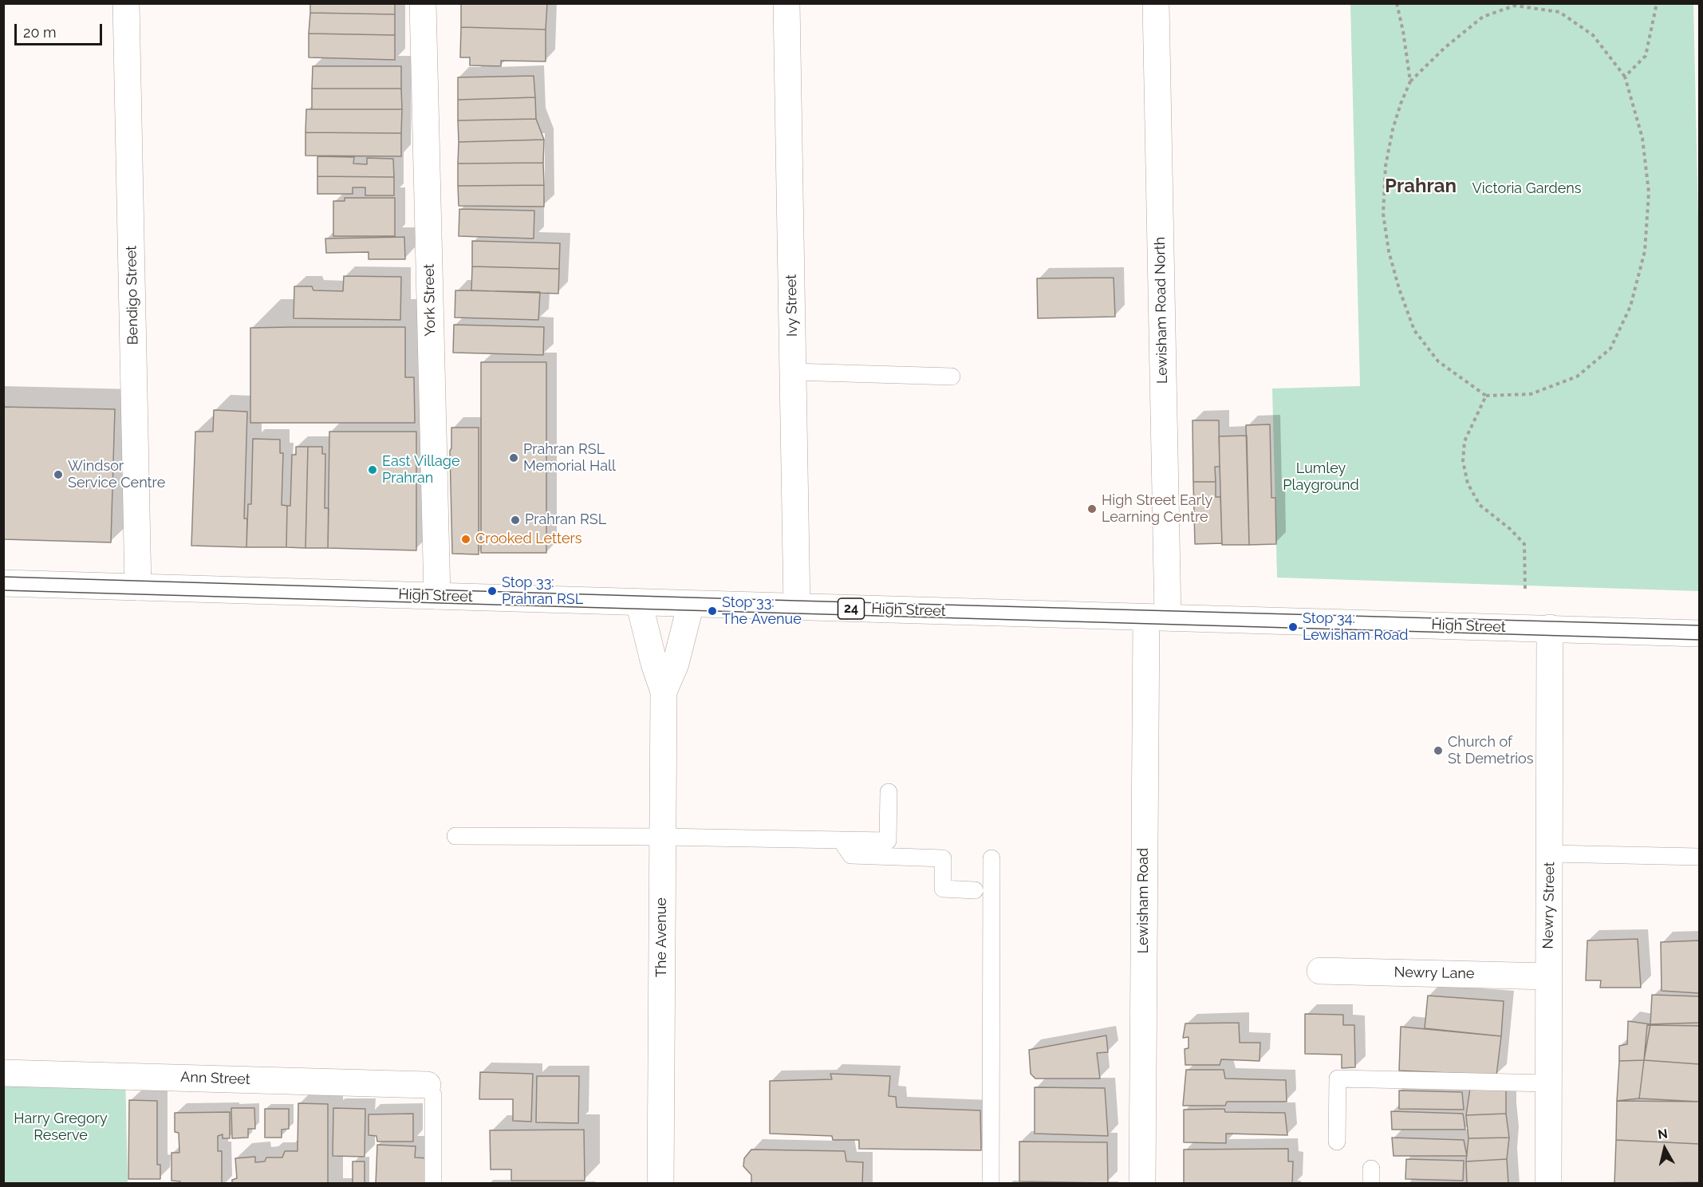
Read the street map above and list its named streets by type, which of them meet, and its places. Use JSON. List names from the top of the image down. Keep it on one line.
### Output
{"streets":{"street":["Bendigo Street","York Street","Ivy Street","Lewisham Road North","High Street","24","Lewisham Road","Newry Street","The Avenue","Newry Lane","Ann Street"]},"crossings":[["Bendigo Street","High Street"],["York Street","High Street"],["Ivy Street","High Street"],["Lewisham Road North","High Street"],["Lewisham Road North","Lewisham Road"],["High Street","Lewisham Road"],["High Street","Newry Street"],["High Street","The Avenue"],["Newry Street","Newry Lane"]],"districts":["Prahran"],"parks":["Victoria Gardens","Lumley Playground","Harry Gregory Reserve"],"places":["Prahran RSL Memorial Hall","East Village Prahran","Windsor Service Centre","High Street Early Learning Centre","Prahran RSL","Crooked Letters","Stop 33: Prahran RSL","Stop 33: The Avenue","Stop 34: Lewisham Road","Church of St Demetrios"],"scale_bar":"20 m","north":"top"}
